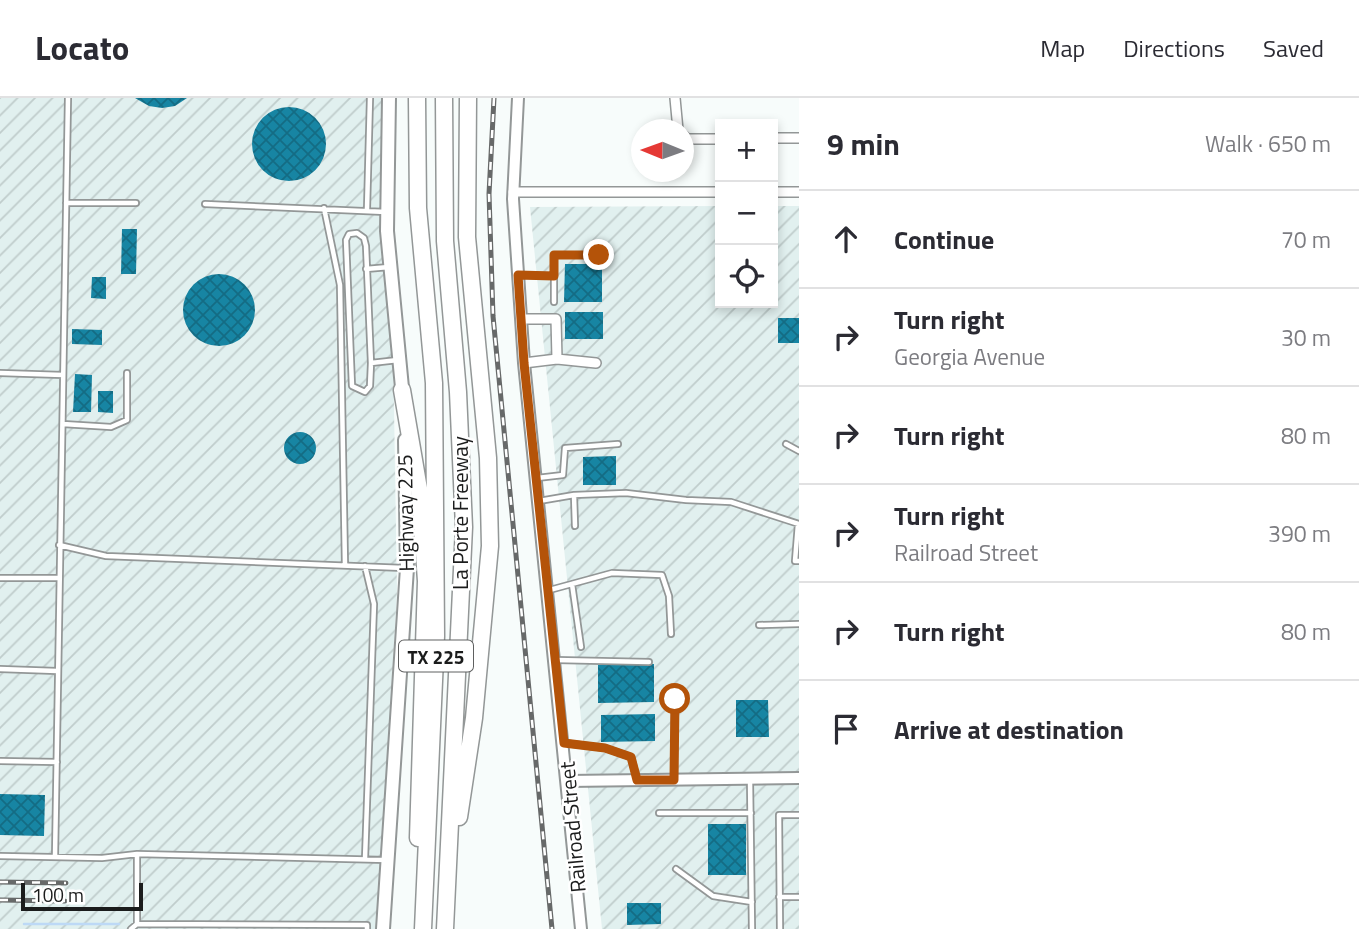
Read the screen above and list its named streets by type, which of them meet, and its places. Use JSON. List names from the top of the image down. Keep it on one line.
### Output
{"streets":{"highway":["La Porte Freeway","TX 225"],"main road":["Highway 225"],"street":["Railroad Street"]},"scale_bar":"100 m","north":"left","page":{"header":"Locato","nav":["Map","Directions","Saved"],"heading":["9 min","Walk · 650 m"],"map_buttons":["+","−"],"list":[["Continue","70 m"],["Turn right","Georgia Avenue","30 m"],["Turn right","80 m"],["Turn right","Railroad Street","390 m"],["Turn right","80 m"],"Arrive at destination"],"scale":"100 m"}}
